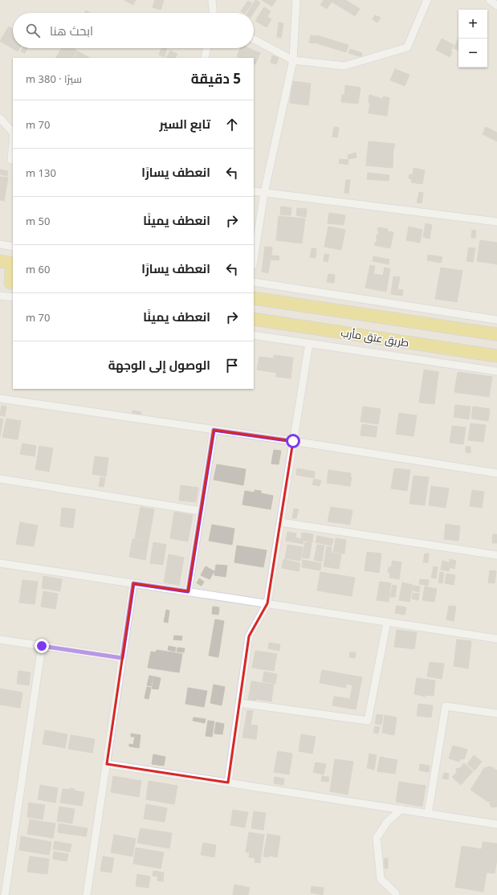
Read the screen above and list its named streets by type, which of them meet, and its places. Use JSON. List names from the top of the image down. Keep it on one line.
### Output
{"streets":{"main road":["طريق عتق مأرب"]},"page":{"map_buttons":["+","−"],"search":"ابحث هنا","heading":["5 دقيقة","سيرًا · 380 m"],"list":[["تابع السير","70 m"],["انعطف يسارًا","130 m"],["انعطف يمينًا","50 m"],["انعطف يسارًا","60 m"],["انعطف يمينًا","70 m"],"الوصول إلى الوجهة"]}}
